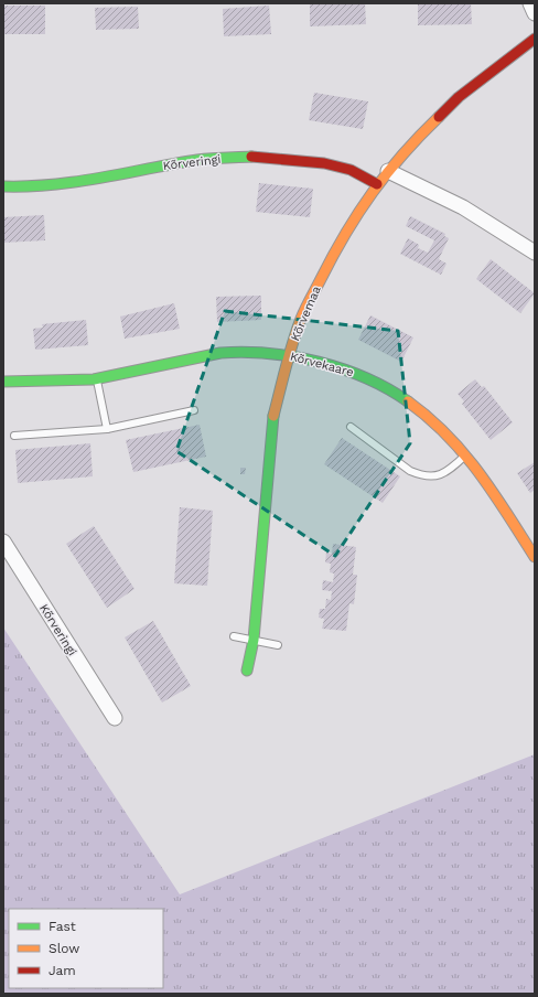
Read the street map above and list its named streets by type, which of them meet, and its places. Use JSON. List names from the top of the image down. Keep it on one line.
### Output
{"streets":{"street":["Kõrveringi","Kõrvemaa","Kõrvekaare"]},"crossings":[["Kõrveringi","Kõrvemaa"],["Kõrvemaa","Kõrvekaare"]],"legend":["Fast","Slow","Jam"]}
